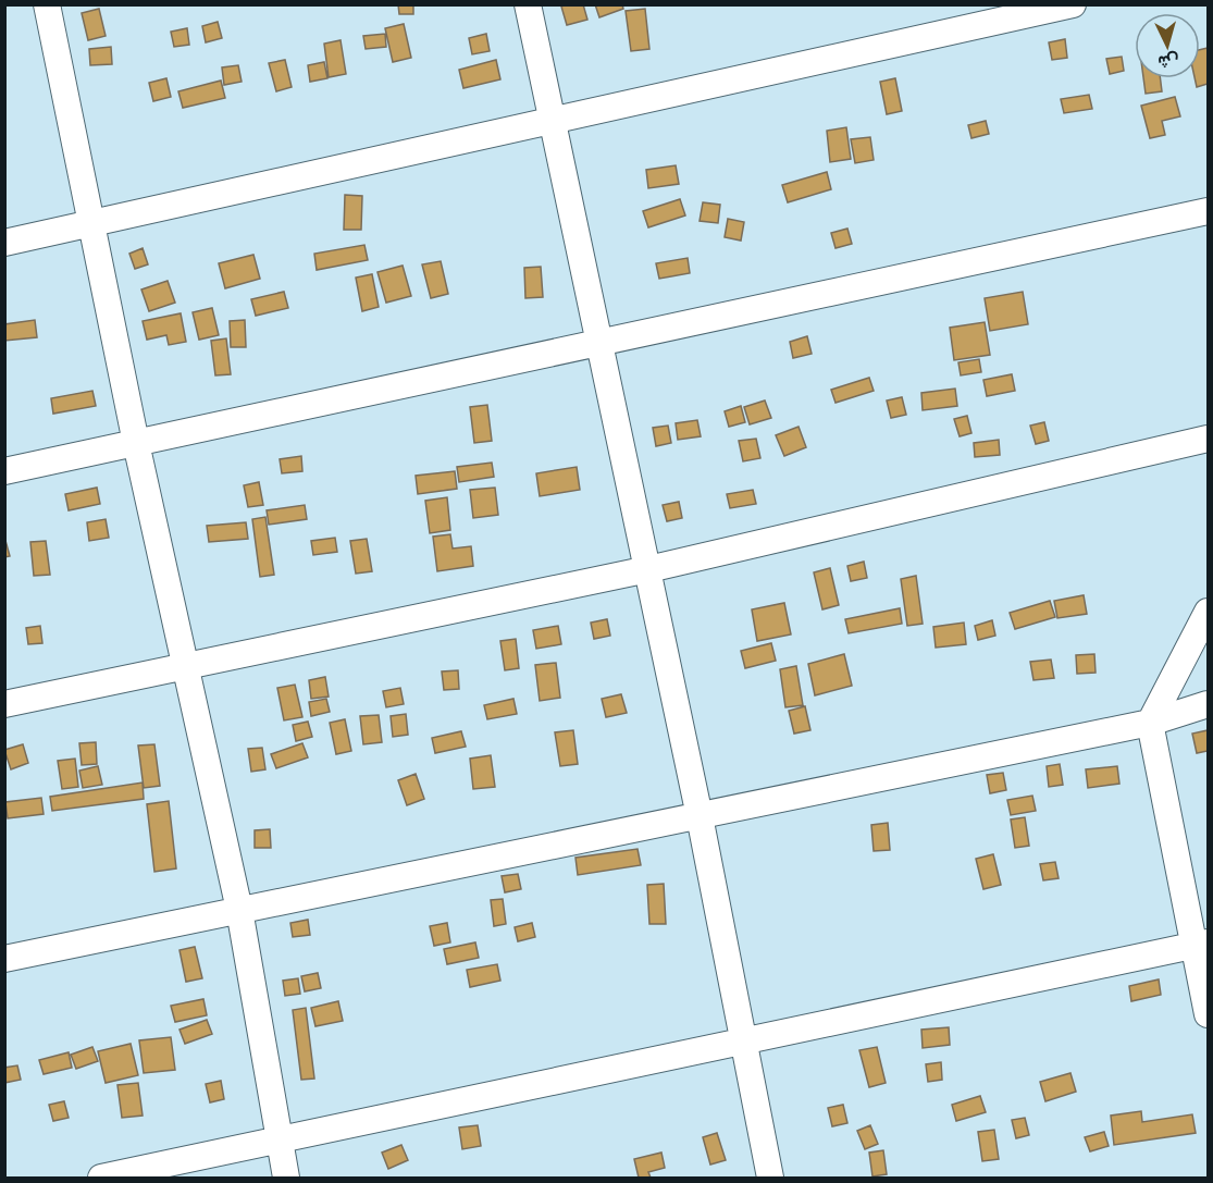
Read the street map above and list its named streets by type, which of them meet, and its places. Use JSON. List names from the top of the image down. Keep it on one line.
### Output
{"north":"bottom"}
